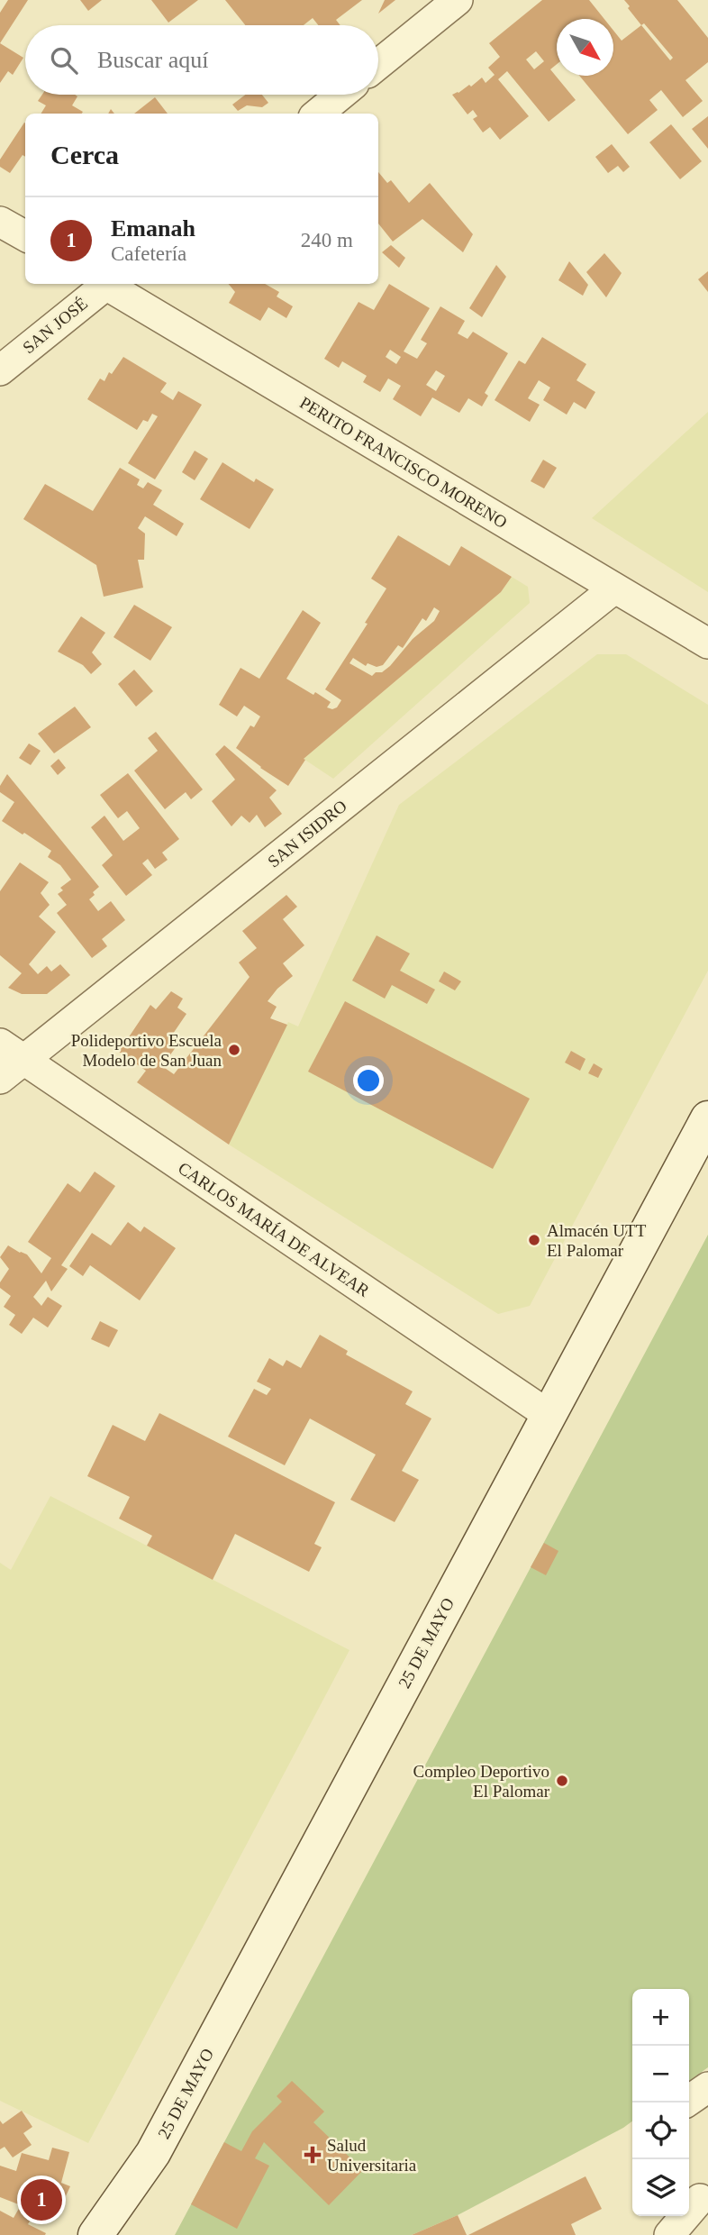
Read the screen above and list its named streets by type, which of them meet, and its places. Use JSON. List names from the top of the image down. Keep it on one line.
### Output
{"streets":{"street":["SAN JOSÉ","PERITO FRANCISCO MORENO","SAN ISIDRO","CARLOS MARÍA DE ALVEAR","25 DE MAYO"]},"crossings":[["PERITO FRANCISCO MORENO","SAN ISIDRO"],["SAN ISIDRO","CARLOS MARÍA DE ALVEAR"],["CARLOS MARÍA DE ALVEAR","25 DE MAYO"]],"places":{"other":["Polideportivo Escuela Modelo de San Juan","Almacén UTT El Palomar","Compleo Deportivo El Palomar"],"health":["Salud Universitaria"]},"north":"bottom right","page":{"search":"Buscar aquí","heading":"Cerca","list":[{"mark":"1","name":"Emanah","note":"Cafetería","value":"240 m"}],"map_buttons":["+","−"],"pins":"1"}}
